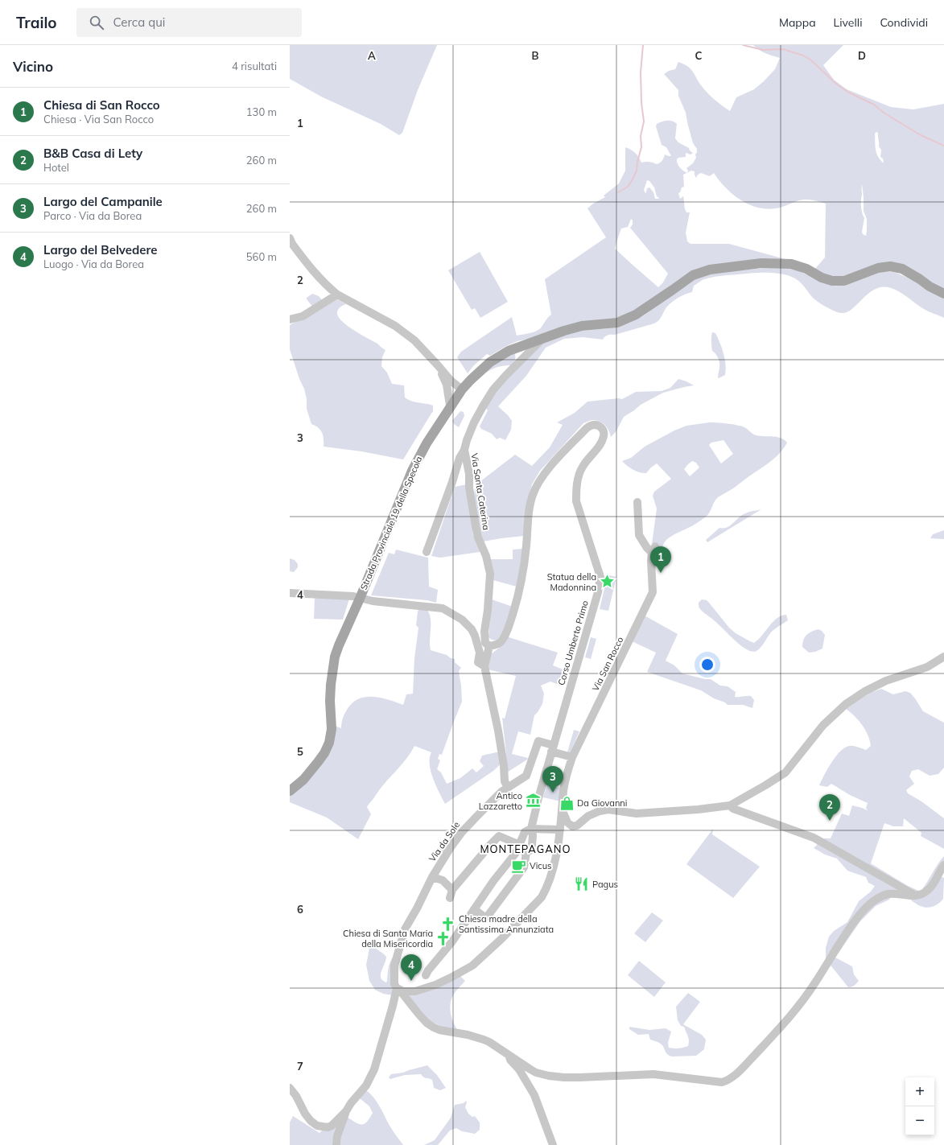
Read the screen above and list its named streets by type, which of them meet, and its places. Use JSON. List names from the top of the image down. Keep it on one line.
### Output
{"streets":{"main road":["Strada Provinciale 19 della Specola"],"street":["Via Santa Caterina","Corso Umberto Primo","Via San Rocco","Via da Sole"]},"crossings":[["Via Santa Caterina","Strada Provinciale 19 della Specola"],["Via Santa Caterina","Corso Umberto Primo"],["Corso Umberto Primo","Via da Sole"],["Via San Rocco","Via da Sole"]],"districts":["MONTEPAGANO"],"places":{"place":["Statua della Madonnina"],"museum":["Antico Lazzaretto"],"shop":["Da Giovanni"],"cafe":["Vicus"],"restaurant":["Pagus"],"church":["Chiesa madre della Santissima Annunziata","Chiesa di Santa Maria della Misericordia"]},"page":{"header":"Trailo","search":"Cerca qui","nav":["Mappa","Livelli","Condividi"],"heading":["Vicino","4 risultati"],"list":[{"mark":"1","name":"Chiesa di San Rocco","note":"Chiesa · Via San Rocco","value":"130 m"},{"mark":"2","name":"B&B Casa di Lety","note":"Hotel","value":"260 m"},{"mark":"3","name":"Largo del Campanile","note":"Parco · Via da Borea","value":"260 m"},{"mark":"4","name":"Largo del Belvedere","note":"Luogo · Via da Borea","value":"560 m"}],"pins":["1","3","2","4"],"map_buttons":["+","−"]},"grid":{"columns":["A","B","C","D"],"rows":["1","2","3","4","5","6","7"]}}
